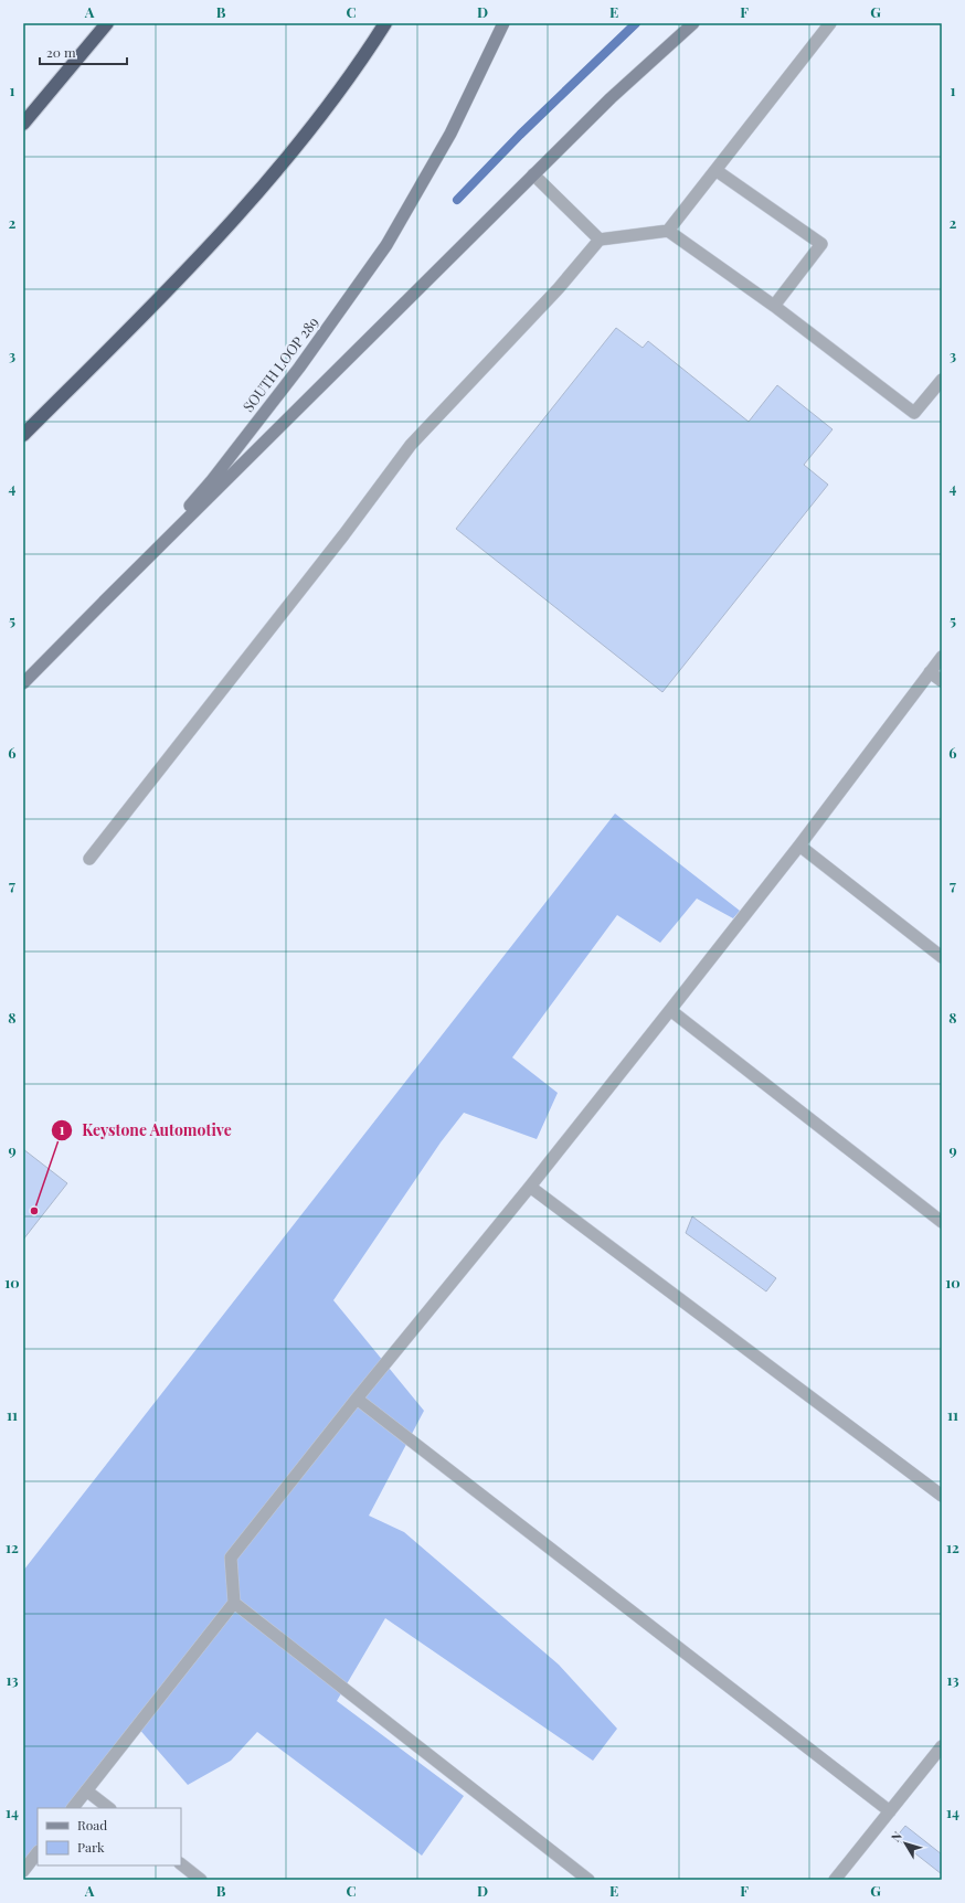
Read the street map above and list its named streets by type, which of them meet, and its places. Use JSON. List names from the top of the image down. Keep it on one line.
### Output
{"streets":{"main road":["SOUTH LOOP 289"]},"places":["Keystone Automotive"],"legend":["Road","Park"],"scale_bar":"20 m","north":"top left","grid":{"columns":["A","B","C","D","E","F","G"],"rows":["1","2","3","4","5","6","7","8","9","10","11","12","13","14"]}}
